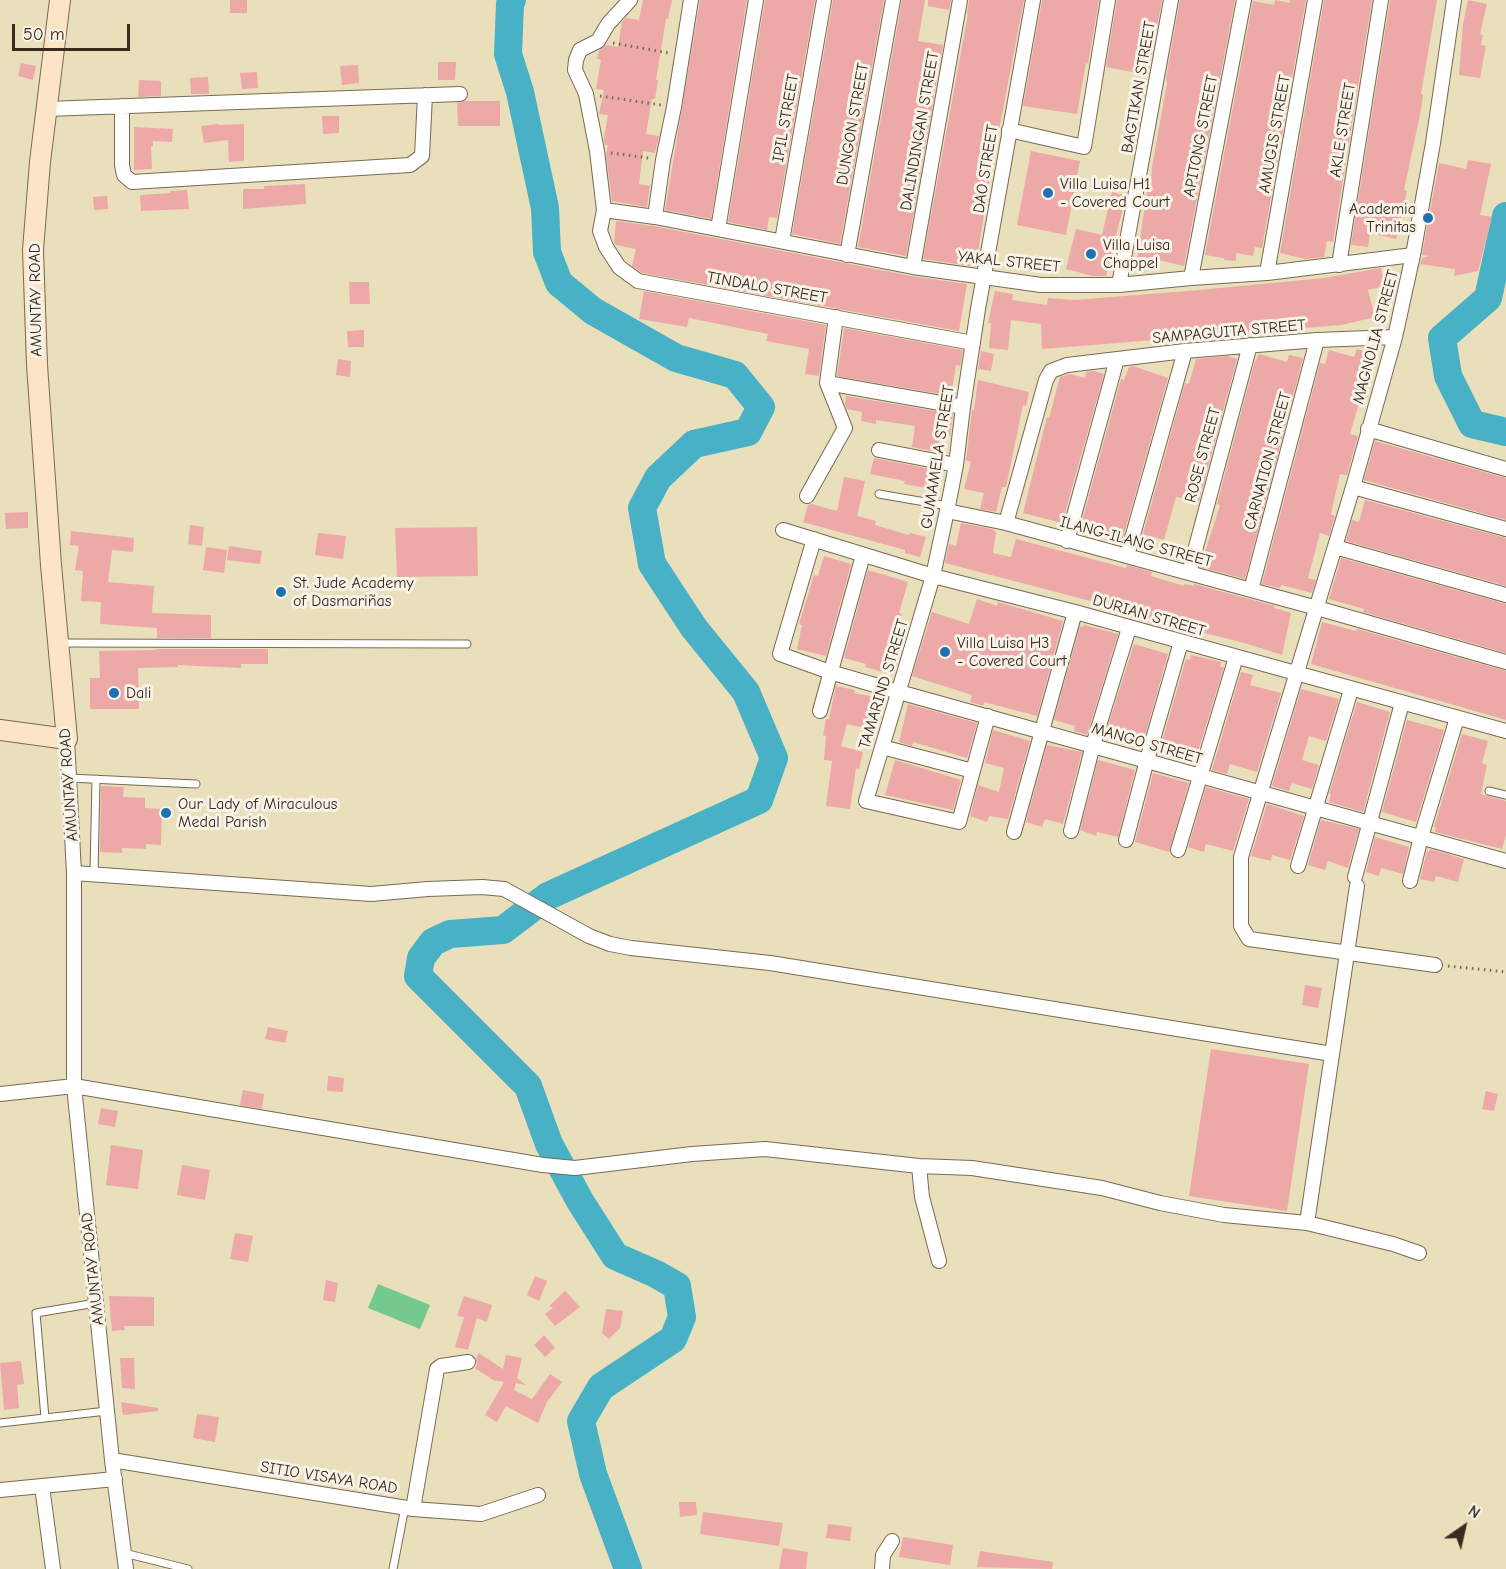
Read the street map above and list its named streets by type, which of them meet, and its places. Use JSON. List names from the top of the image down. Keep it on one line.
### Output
{"streets":{"street":["BAGTIKAN STREET","IPIL STREET","DUNGON STREET","AKLE STREET","DALINDINGAN STREET","AMUGIS STREET","APITONG STREET","DAO STREET","YAKAL STREET","TINDALO STREET","AMUNTAY ROAD","SAMPAGUITA STREET","MAGNOLIA STREET","ROSE STREET","GUMAMELA STREET","CARNATION STREET","ILANG-ILANG STREET","DURIAN STREET","TAMARIND STREET","MANGO STREET","SITIO VISAYA ROAD"]},"crossings":[["BAGTIKAN STREET","YAKAL STREET"],["IPIL STREET","YAKAL STREET"],["DUNGON STREET","YAKAL STREET"],["AKLE STREET","YAKAL STREET"],["DALINDINGAN STREET","YAKAL STREET"],["AMUGIS STREET","YAKAL STREET"],["APITONG STREET","YAKAL STREET"],["DAO STREET","YAKAL STREET"],["DAO STREET","TINDALO STREET"],["DAO STREET","GUMAMELA STREET"],["YAKAL STREET","TINDALO STREET"],["YAKAL STREET","MAGNOLIA STREET"],["TINDALO STREET","GUMAMELA STREET"],["AMUNTAY ROAD","SITIO VISAYA ROAD"],["SAMPAGUITA STREET","MAGNOLIA STREET"],["SAMPAGUITA STREET","ROSE STREET"],["SAMPAGUITA STREET","CARNATION STREET"],["SAMPAGUITA STREET","ILANG-ILANG STREET"],["MAGNOLIA STREET","ILANG-ILANG STREET"],["MAGNOLIA STREET","DURIAN STREET"],["MAGNOLIA STREET","MANGO STREET"],["ROSE STREET","ILANG-ILANG STREET"],["GUMAMELA STREET","ILANG-ILANG STREET"],["GUMAMELA STREET","DURIAN STREET"],["GUMAMELA STREET","TAMARIND STREET"],["CARNATION STREET","ILANG-ILANG STREET"],["DURIAN STREET","TAMARIND STREET"],["DURIAN STREET","MANGO STREET"],["TAMARIND STREET","MANGO STREET"]],"places":["Villa Luisa H1 - Covered Court","Academia Trinitas","Villa Luisa Chappel","St. Jude Academy of Dasmariñas","Villa Luisa H3 - Covered Court","Dali","Our Lady of Miraculous Medal Parish"],"scale_bar":"50 m","north":"top right"}
